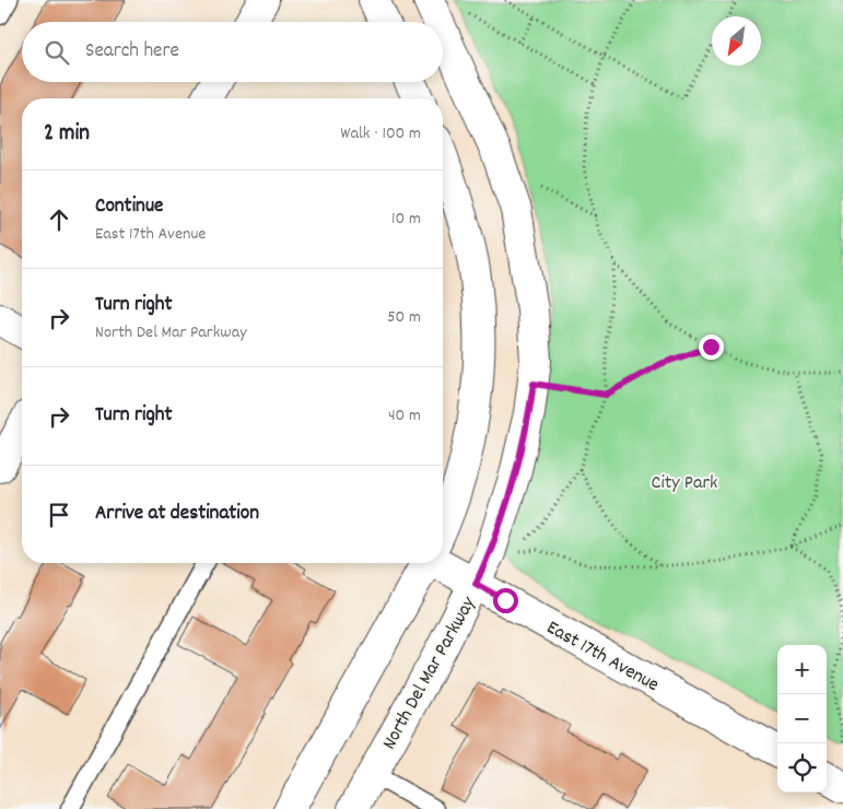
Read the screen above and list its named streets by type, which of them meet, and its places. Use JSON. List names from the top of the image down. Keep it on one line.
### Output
{"streets":{"street":["East 17th Avenue","North Del Mar Parkway"]},"crossings":[["East 17th Avenue","North Del Mar Parkway"]],"parks":["City Park"],"north":"bottom left","page":{"search":"Search here","heading":["2 min","Walk · 100 m"],"list":[["Continue","East 17th Avenue","10 m"],["Turn right","North Del Mar Parkway","50 m"],["Turn right","40 m"],"Arrive at destination"],"map_buttons":["+","−"]}}
